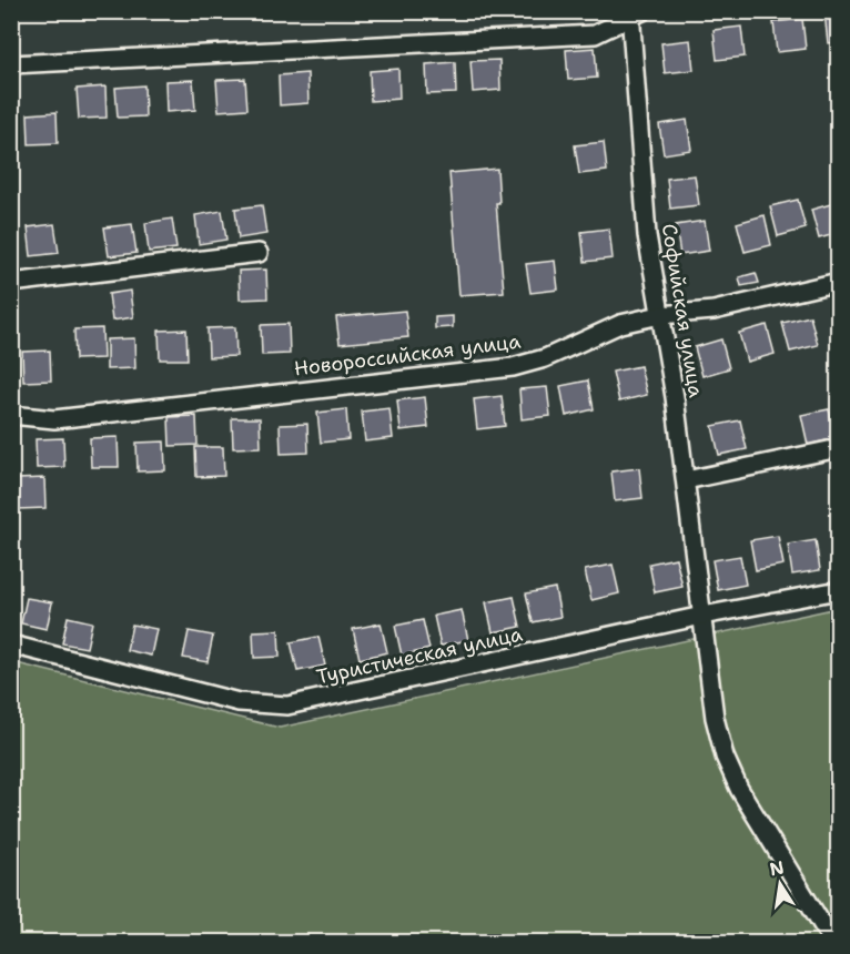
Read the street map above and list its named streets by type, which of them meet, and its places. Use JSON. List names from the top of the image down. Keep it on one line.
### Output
{"streets":{"street":["Софийская улица","Новороссийская улица","Туристическая улица"]},"crossings":[["Софийская улица","Новороссийская улица"],["Софийская улица","Туристическая улица"]],"north":"top"}
